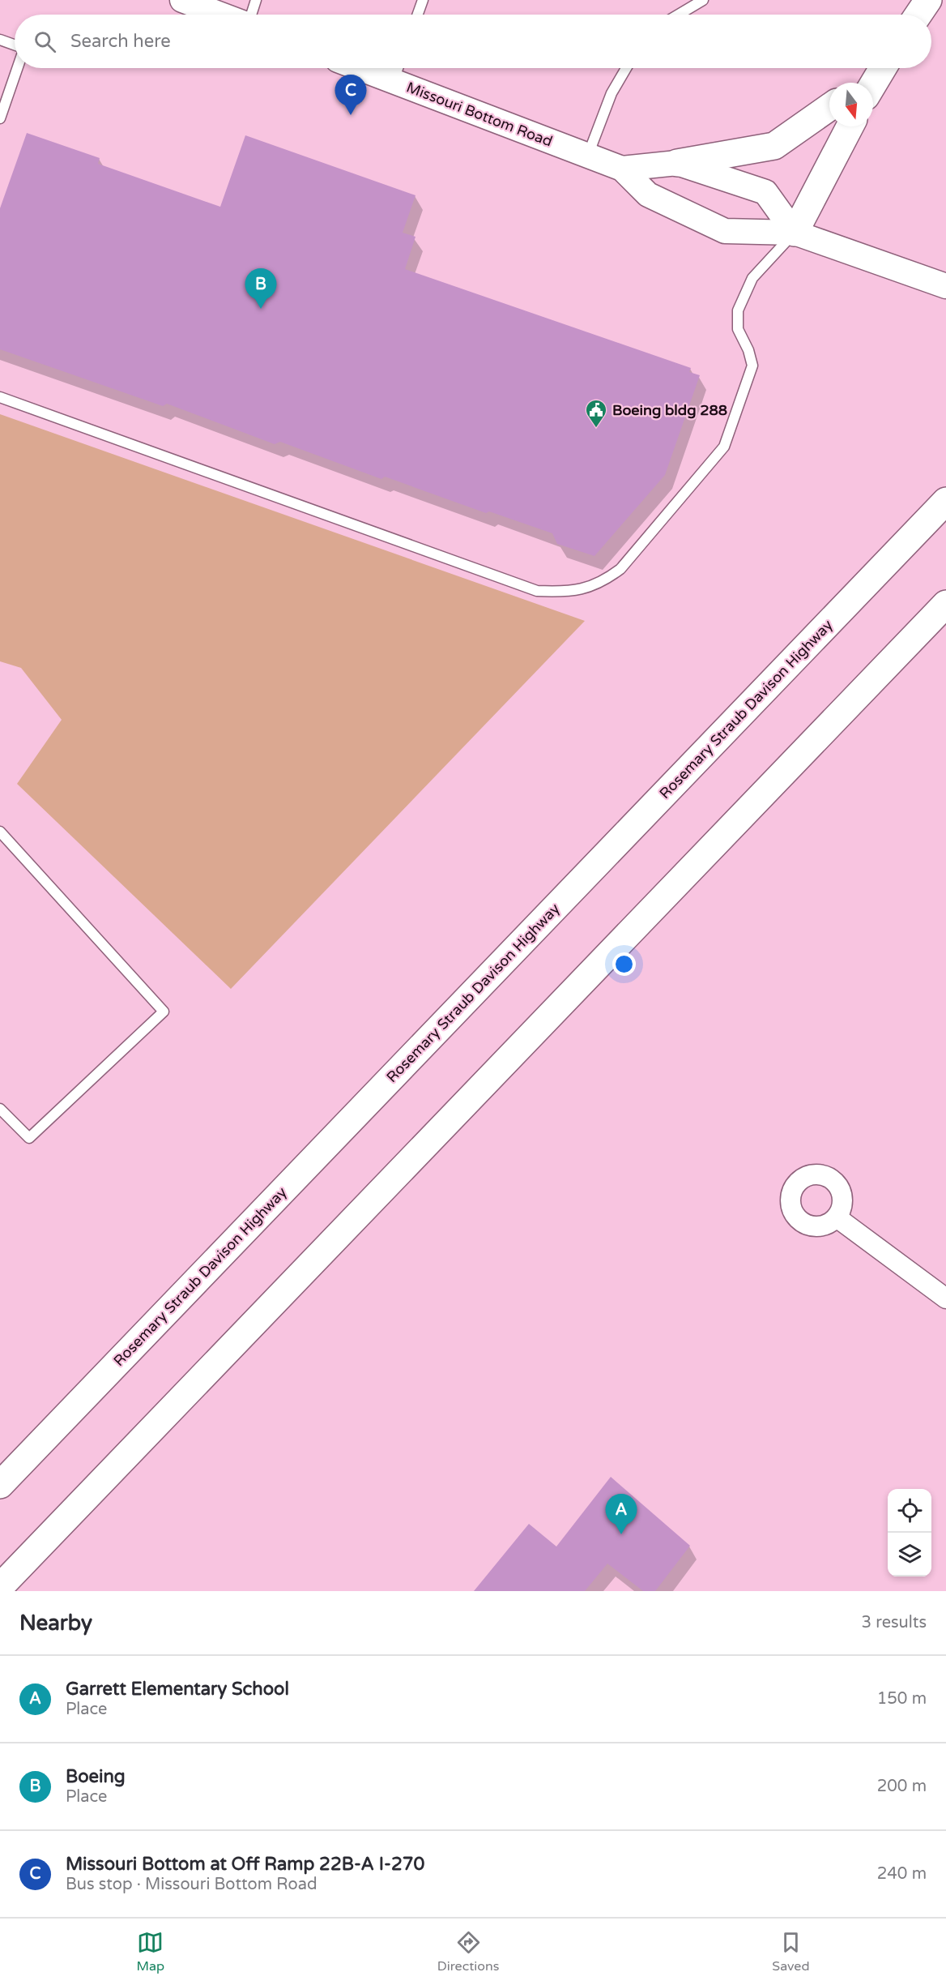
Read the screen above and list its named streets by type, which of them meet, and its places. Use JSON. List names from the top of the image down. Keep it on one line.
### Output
{"streets":{"highway":["Rosemary Straub Davison Highway"],"street":["Missouri Bottom Road"]},"places":{"public building":["Boeing bldg 288"]},"north":"bottom","page":{"search":"Search here","pins":["C","B","A"],"heading":["Nearby","3 results"],"list":[{"mark":"A","name":"Garrett Elementary School","note":"Place","value":"150 m"},{"mark":"B","name":"Boeing","note":"Place","value":"200 m"},{"mark":"C","name":"Missouri Bottom at Off Ramp 22B-A I-270","note":"Bus stop · Missouri Bottom Road","value":"240 m"}],"nav":["Map","Directions","Saved"]}}
